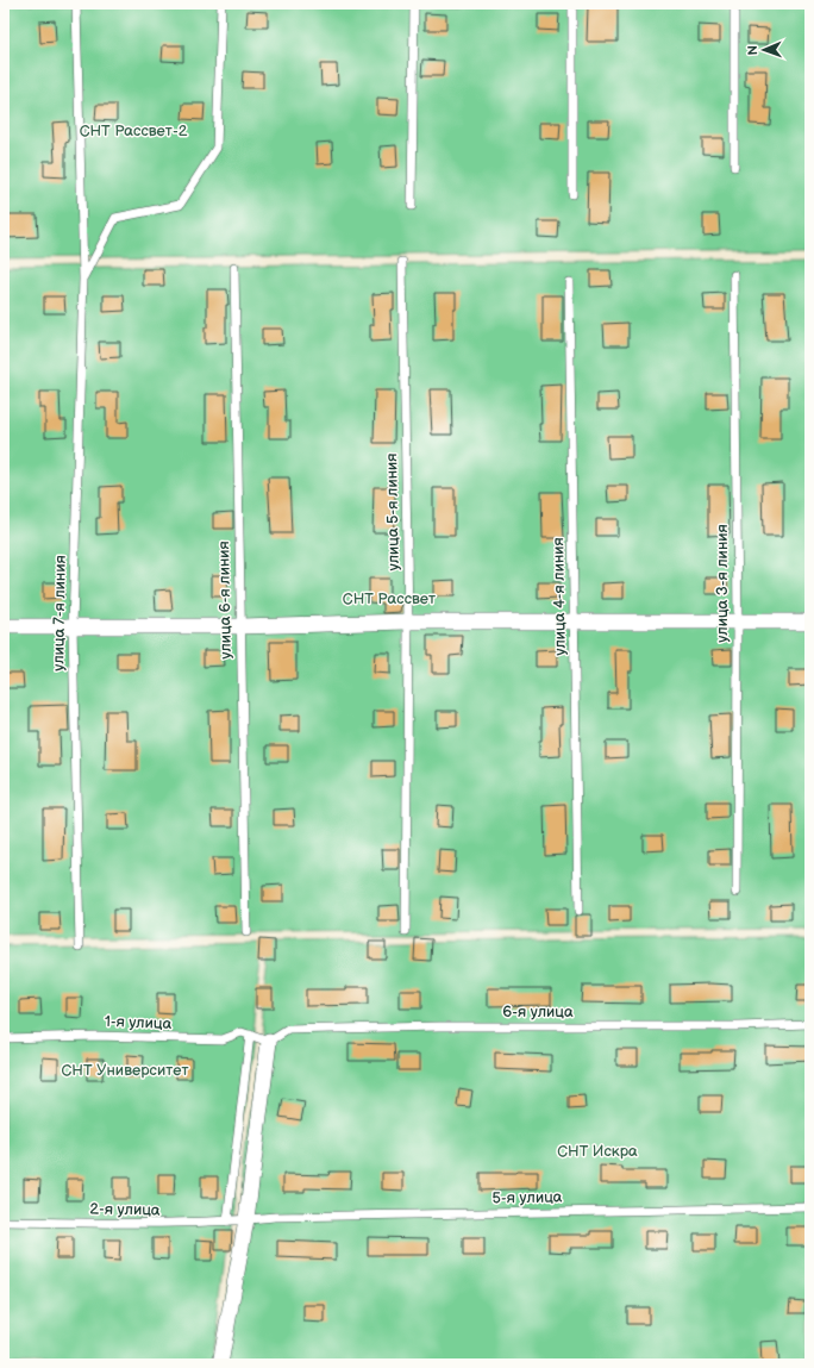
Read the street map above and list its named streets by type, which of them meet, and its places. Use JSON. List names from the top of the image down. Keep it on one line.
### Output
{"streets":{"lane":["улица 5-я линия","улица 3-я линия","улица 4-я линия","улица 6-я линия","улица 7-я линия","6-я улица","1-я улица","5-я улица","2-я улица"]},"crossings":[["6-я улица","1-я улица"],["5-я улица","2-я улица"]],"parks":["СНТ Рассвет-2","СНТ Рассвет","СНТ Университет","СНТ Искра"],"north":"left"}
